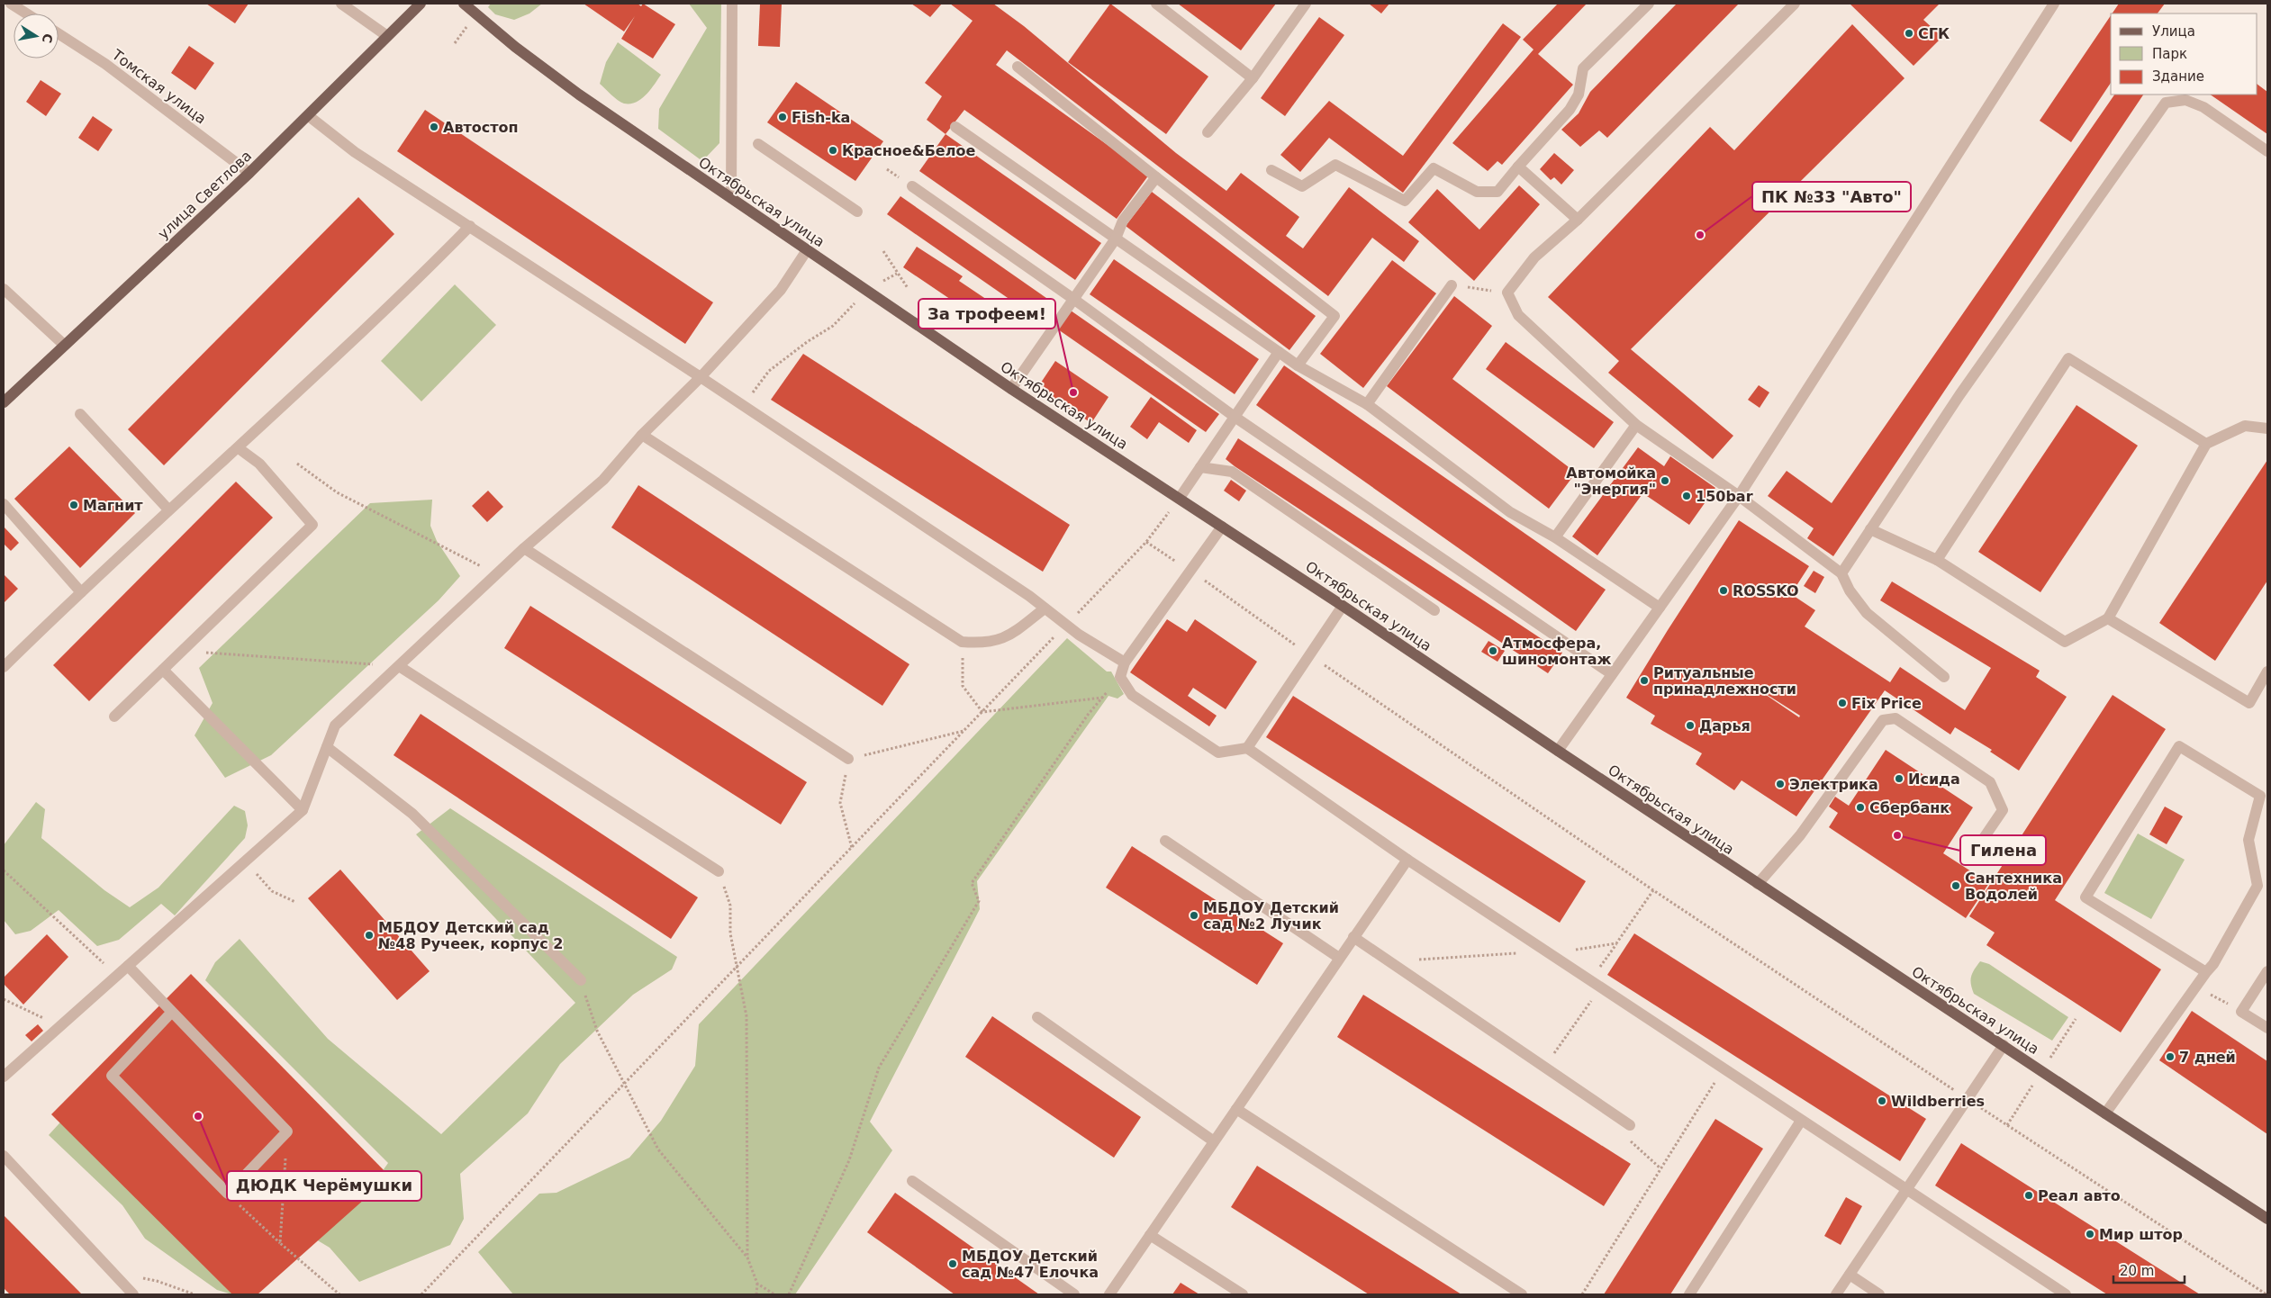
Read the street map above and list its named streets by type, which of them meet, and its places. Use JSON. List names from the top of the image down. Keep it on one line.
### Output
{"streets":{"main road":["улица Светлова","Октябрьская улица"],"street":["Томская улица"]},"crossings":[["Томская улица","улица Светлова"]],"places":["СГК","Fish-ka","Автостоп","Красное&Белое","ПК №33 \"Авто\"","За трофеем!","Автомойка \"Энергия\"","150bar","Магнит","ROSSKO","Атмосфера, шиномонтаж","Ритуальные принадлежности","Fix Price","Дарья","Исида","Электрика","Сбербанк","Гилена","Сантехника Водолей","МБДОУ Детский сад №2 Лучик","МБДОУ Детский сад №48 Ручеек, корпус 2","7 дней","Wildberries","ДЮДК Черёмушки","Реал авто","Мир штор","МБДОУ Детский сад №47 Елочка"],"legend":["Улица","Парк","Здание"],"scale_bar":"20 m","north":"right"}
